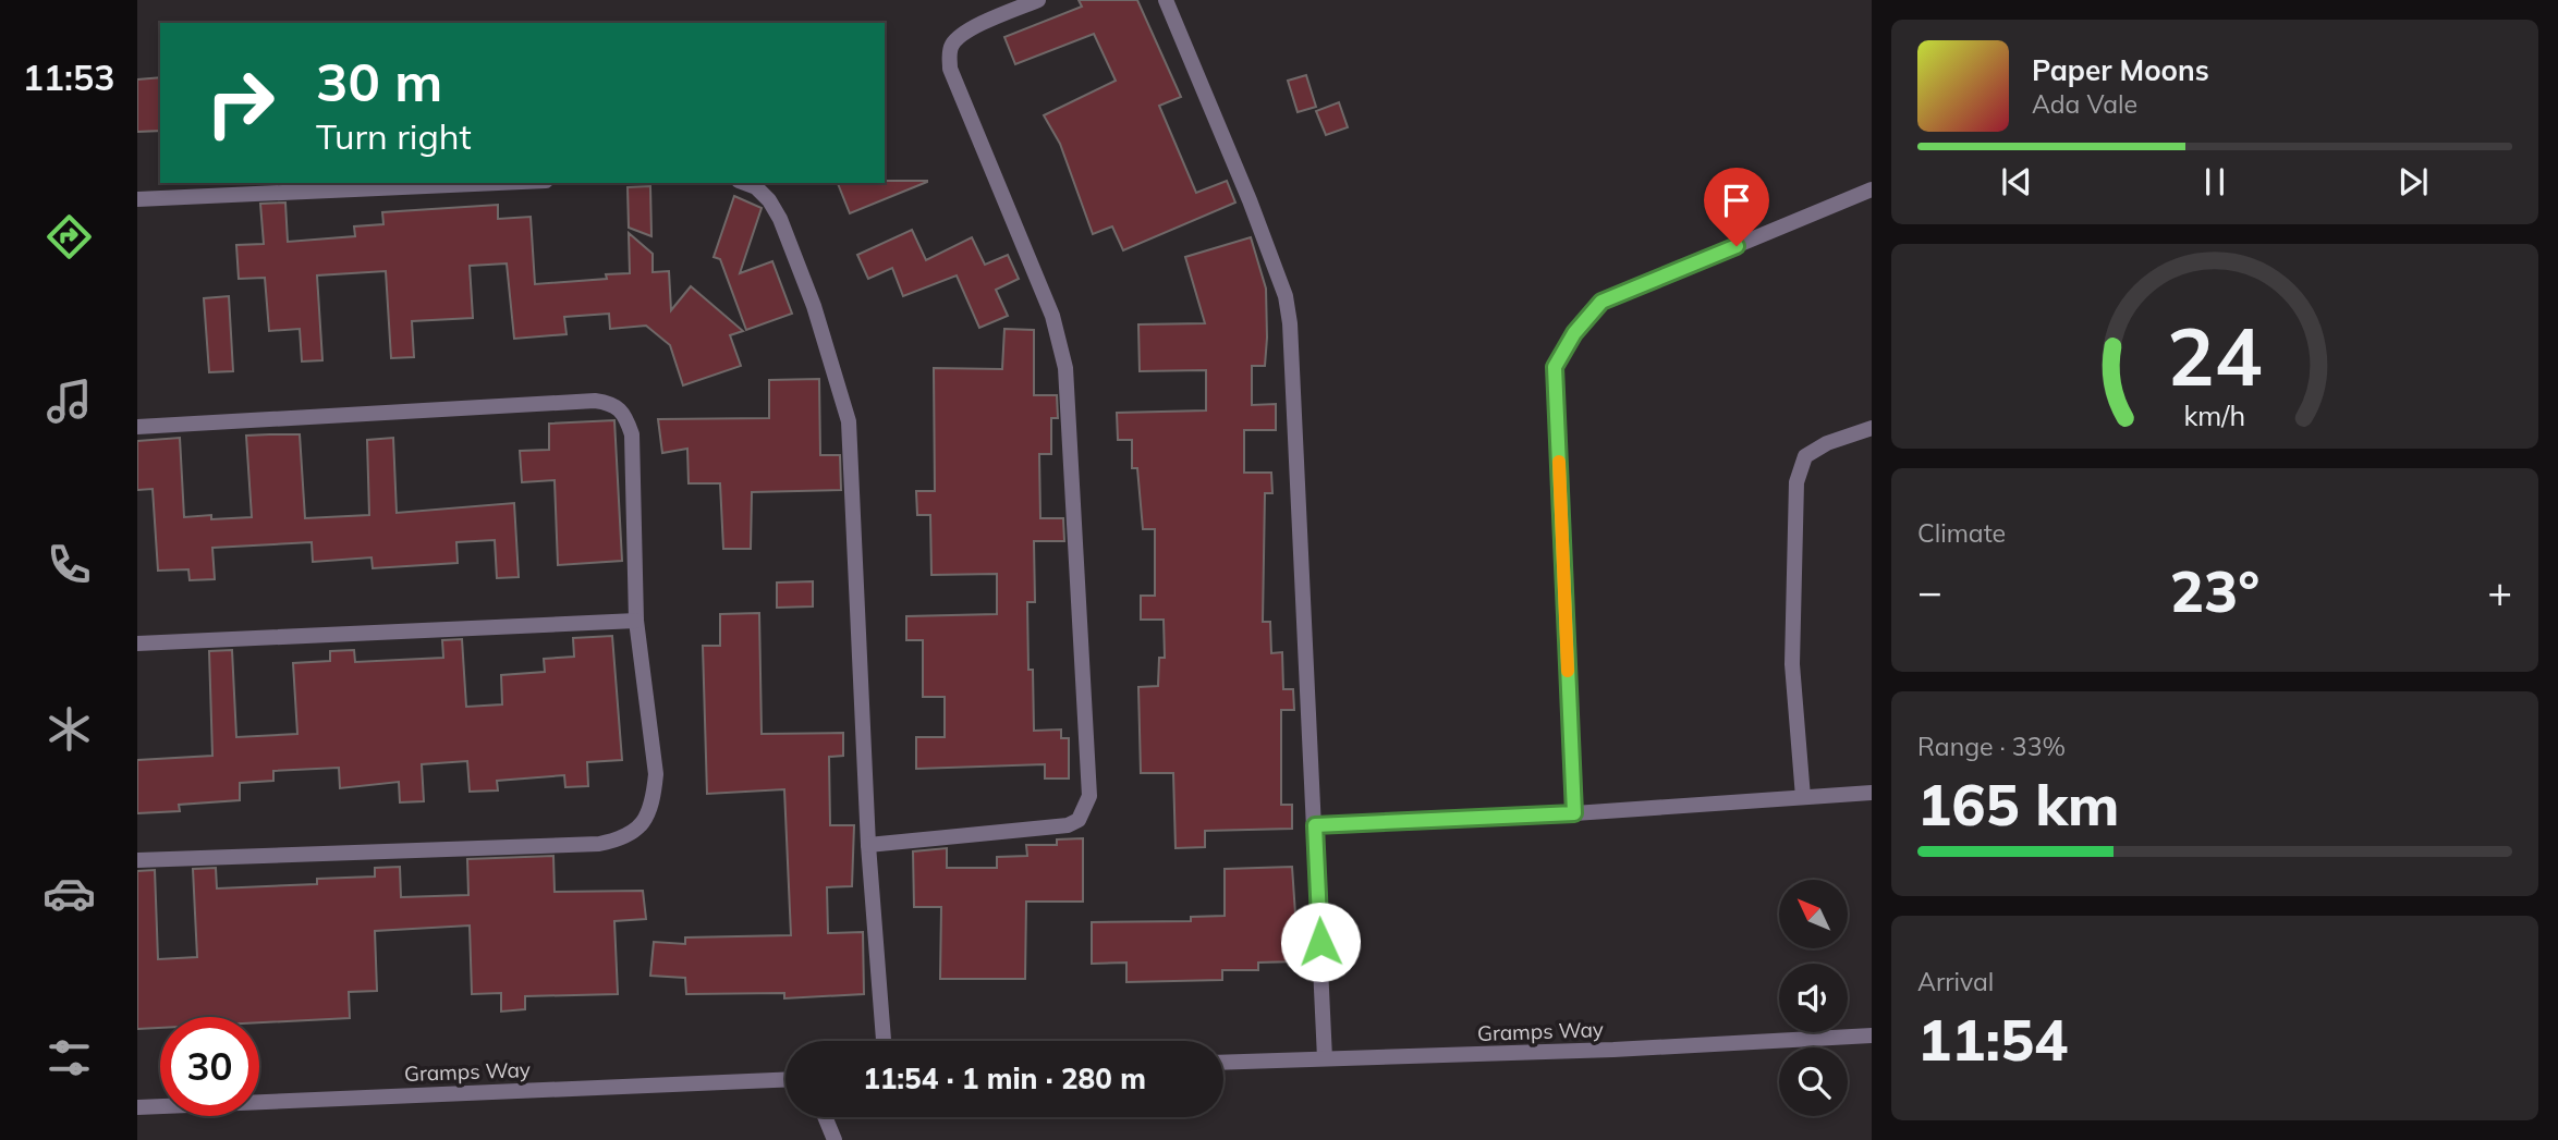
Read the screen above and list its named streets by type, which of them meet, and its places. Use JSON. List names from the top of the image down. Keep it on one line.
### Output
{"streets":{"street":["Gramps Way"]},"north":"top left","page":{"tabs":"11:53","turn":["30 m","Turn right"],"song":["Paper Moons","Ada Vale"],"tile":["Climate",["Range · 33%","165 km"],["Arrival","11:54"]],"heat":["−","23°","+"],"limit":"30","trip":"11:54 · 1 min · 280 m","gauge":["24","km/h"]}}
